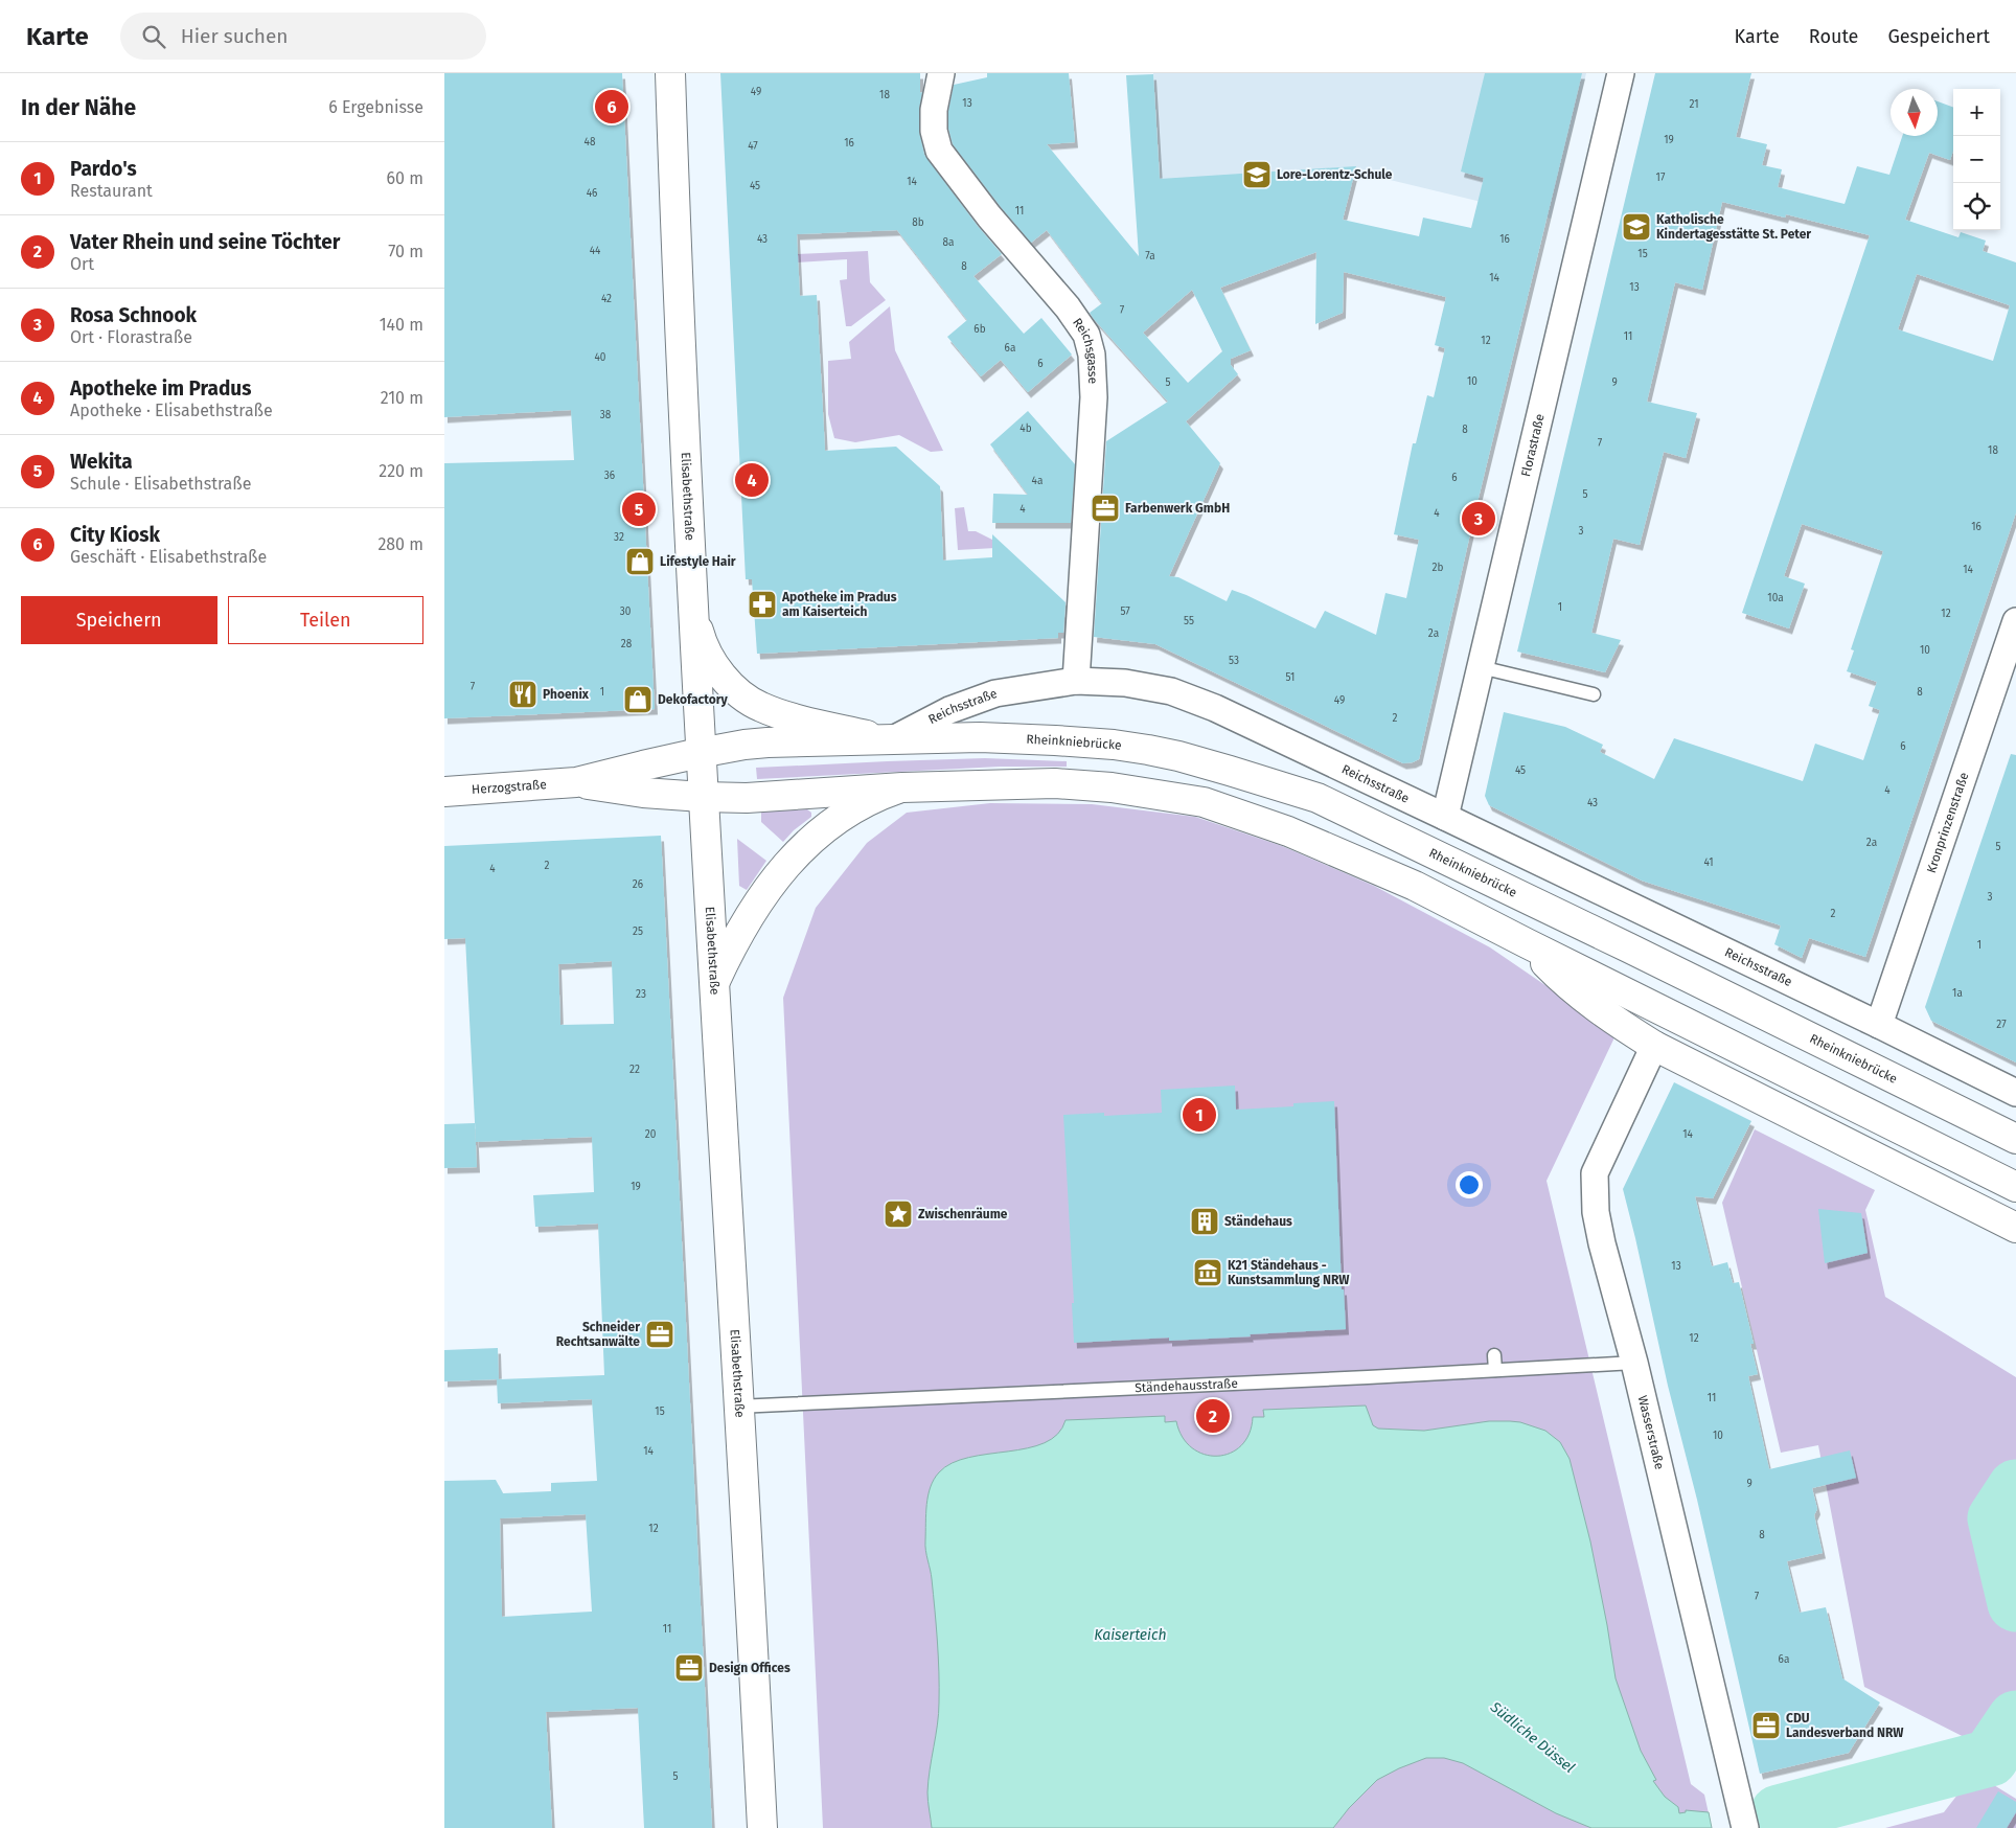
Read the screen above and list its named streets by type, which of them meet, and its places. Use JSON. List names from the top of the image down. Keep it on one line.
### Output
{"streets":{"main road":["Elisabethstraße","Reichsstraße","Rheinkniebrücke","Herzogstraße"],"street":["Reichsgasse","Florastraße","Kronprinzenstraße","Wasserstraße"],"lane":["Ständehausstraße"]},"crossings":[["Reichsgasse","Reichsstraße"],["Florastraße","Reichsstraße"],["Elisabethstraße","Reichsstraße"],["Elisabethstraße","Herzogstraße"],["Elisabethstraße","Ständehausstraße"],["Reichsstraße","Rheinkniebrücke"],["Reichsstraße","Herzogstraße"],["Reichsstraße","Kronprinzenstraße"],["Ständehausstraße","Wasserstraße"]],"water":["Kaiserteich","Südliche Düssel"],"places":{"school or university":["Lore-Lorentz-Schule","Katholische Kindertagesstätte St. Peter"],"office":["Farbenwerk GmbH","Schneider Rechtsanwälte","Design Offices","CDU Landesverband NRW"],"shop":["Lifestyle Hair","Dekofactory"],"pharmacy":["Apotheke im Pradus am Kaiserteich"],"restaurant":["Phoenix"],"place":["Zwischenräume"],"building":["Ständehaus"],"museum":["K21 Ständehaus - Kunstsammlung NRW"]},"house_numbers":["49","18","13","21","19","48","16","47","17","14","45","46","11","8b","43","16","8a","44","15","7a","8","14","13","42","7","6b","11","12","6a","40","6","10","5","9","38","4b","8","7","18","36","6","4a","5","4","4","16","3","32","2b","14","10a","1","30","57","12","55","2a","28","10","53","51","7","1","8","49","2","6","45","4","43","2a","5","41","2","4","26","3","2","25","1","1a","23","27","22","20","14","19","13","12","11","15","10","14","9","12","8","7","11","6a","5"],"north":"bottom","page":{"header":"Karte","search":"Hier suchen","nav":["Karte","Route","Gespeichert"],"heading":["In der Nähe","6 Ergebnisse"],"pins":["6","4","5","3","1","2"],"map_buttons":["+","−"],"list":[{"mark":"1","name":"Pardo's","note":"Restaurant","value":"60 m"},{"mark":"2","name":"Vater Rhein und seine Töchter","note":"Ort","value":"70 m"},{"mark":"3","name":"Rosa Schnook","note":"Ort · Florastraße","value":"140 m"},{"mark":"4","name":"Apotheke im Pradus","note":"Apotheke · Elisabethstraße","value":"210 m"},{"mark":"5","name":"Wekita","note":"Schule · Elisabethstraße","value":"220 m"},{"mark":"6","name":"City Kiosk","note":"Geschäft · Elisabethstraße","value":"280 m"}],"buttons":["Speichern","Teilen"]}}
